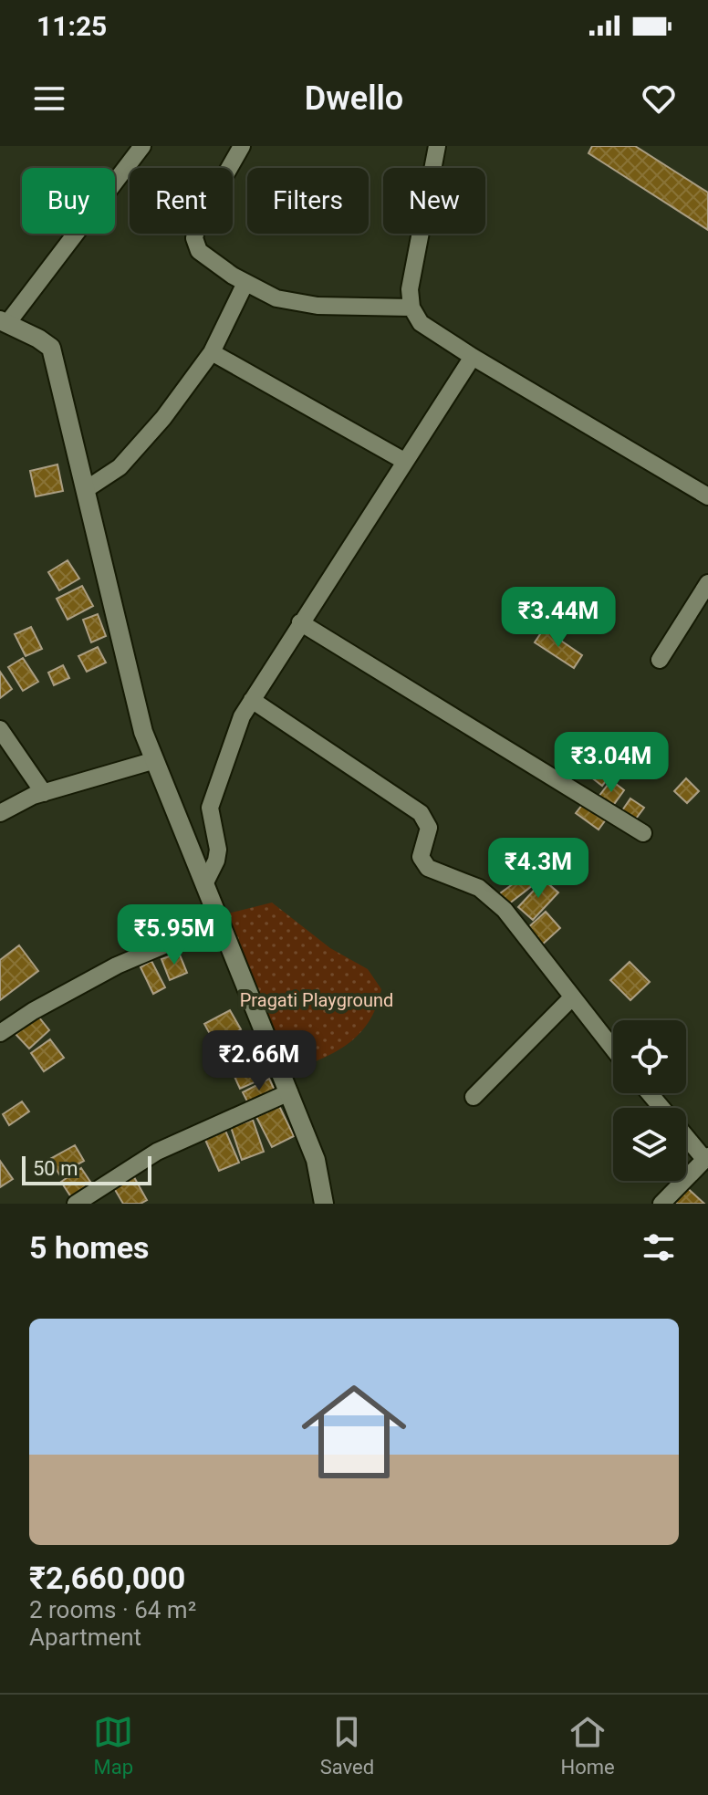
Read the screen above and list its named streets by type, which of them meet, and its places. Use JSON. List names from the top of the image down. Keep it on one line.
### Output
{"parks":["Pragati Playground"],"scale_bar":"50 m","page":{"status":"11:25","header":"Dwello","chip":["Buy","Rent","Filters","New"],"price":["₹3.44M","₹3.04M","₹4.3M","₹5.95M","₹2.66M"],"scale":"50 m","heading":"5 homes","list":[{"name":"₹2,660,000","note":"2 rooms · 64 m² · Apartment"}],"tabs":["Map","Saved","Home"]}}
